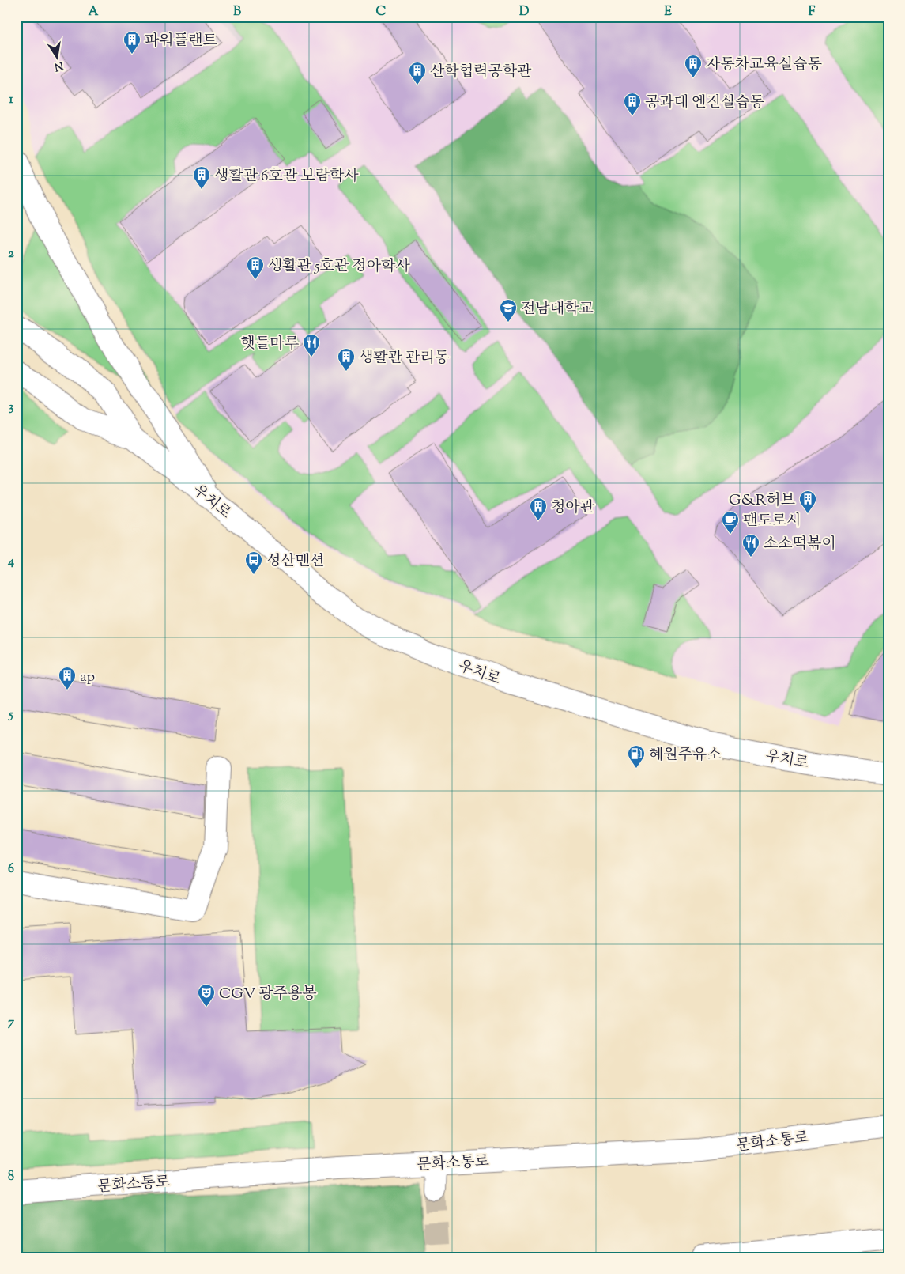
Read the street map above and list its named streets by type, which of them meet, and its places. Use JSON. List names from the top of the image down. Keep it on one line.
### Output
{"streets":{"main road":["우치로","문화소통로"]},"places":{"building":["파워플랜트","자동차교육실습동","산학협력공학관","공과대 엔진실습동","생활관 6호관 보람학사","생활관 5호관 정아학사","생활관 관리동","G&R허브","청아관","ap"],"school or university":["전남대학교"],"restaurant":["햇들마루","소소떡볶이"],"cafe":["팬도로시"],"bus stop":["성산맨션"],"fuel station":["혜원주유소"],"theatre":["CGV 광주용봉"]},"north":"bottom","grid":{"columns":["A","B","C","D","E","F"],"rows":["1","2","3","4","5","6","7","8"]}}
